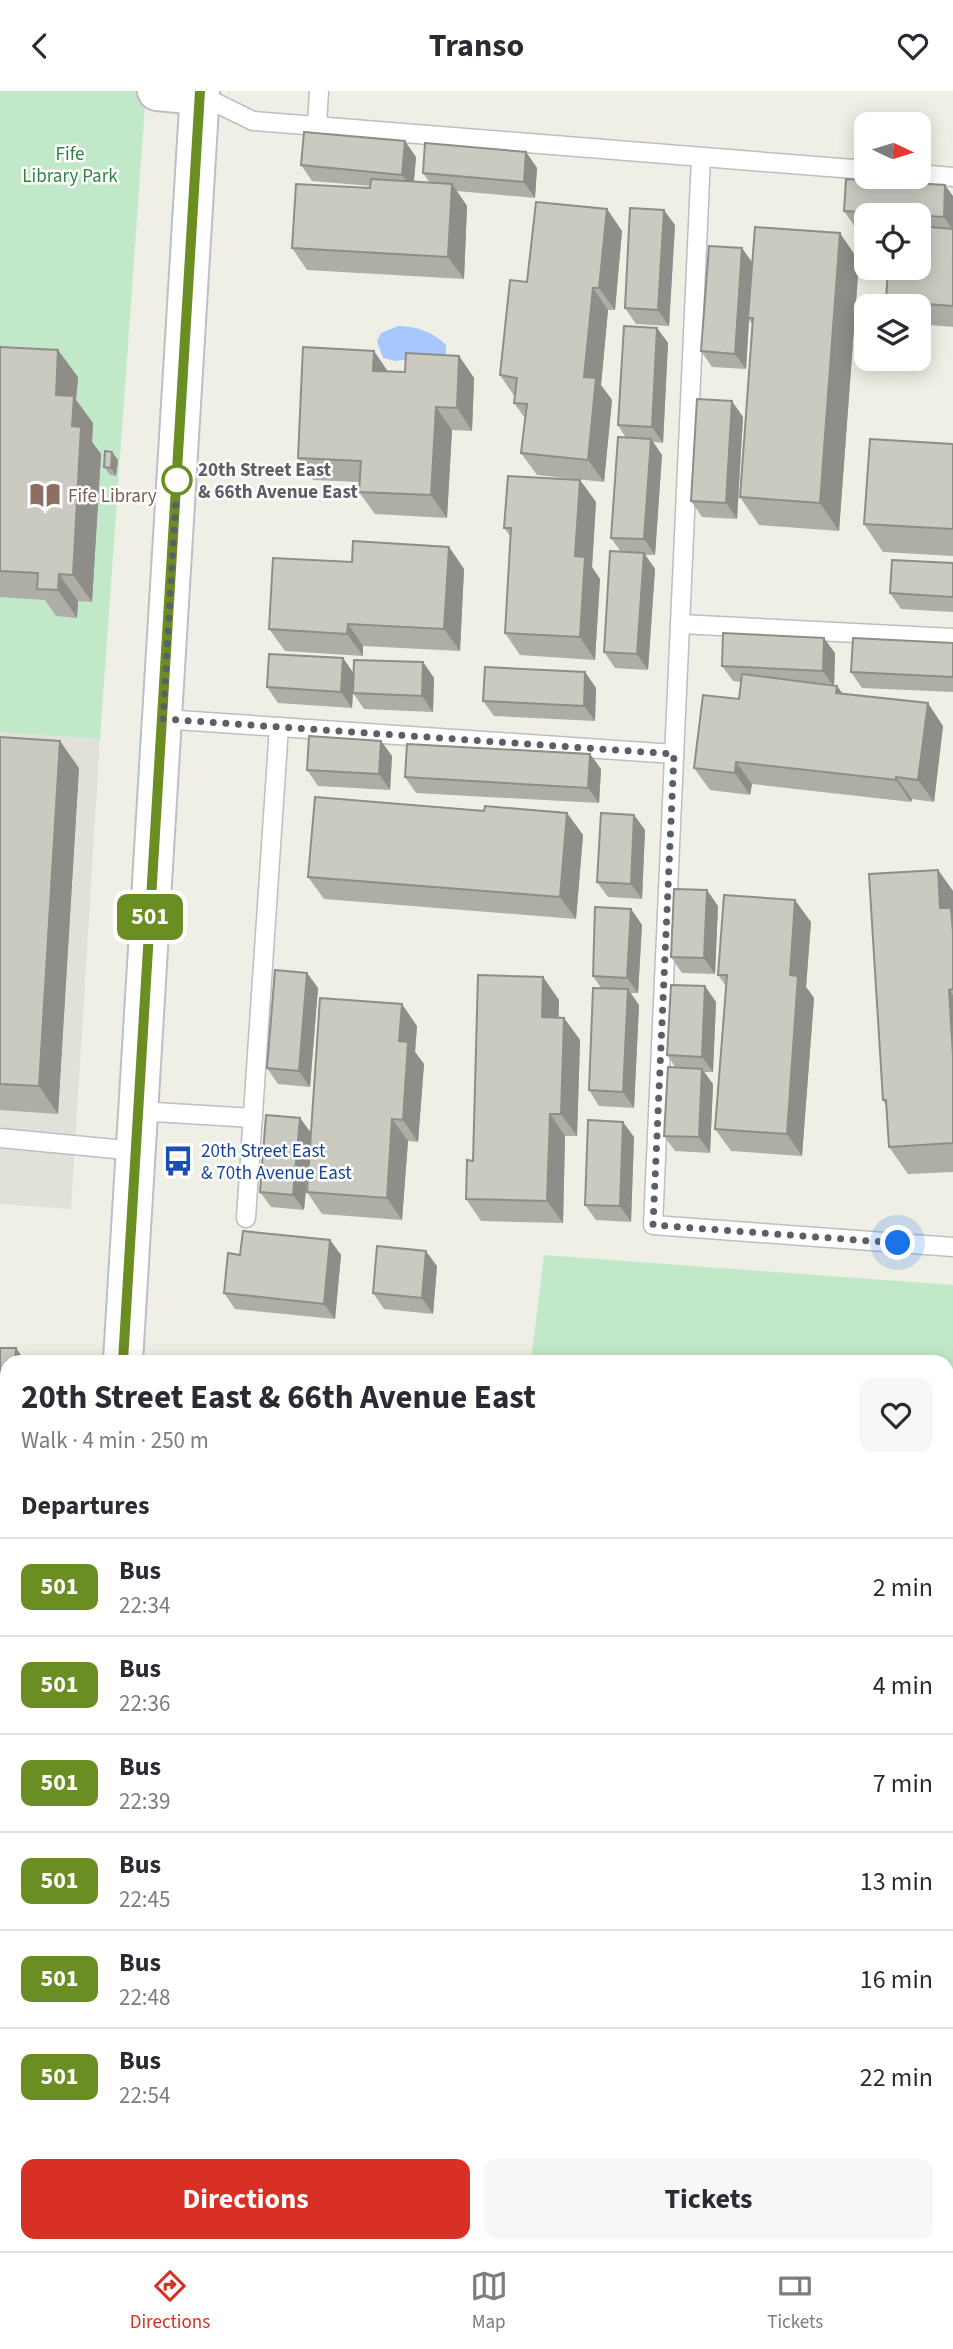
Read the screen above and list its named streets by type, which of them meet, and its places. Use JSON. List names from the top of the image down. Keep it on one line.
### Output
{"parks":["Fife Library Park"],"places":{"other":["20th Street East & 66th Avenue East"],"library":["Fife Library"],"bus stop":["20th Street East & 70th Avenue East"]},"lines":["bus line 501"],"north":"right","page":{"header":"Transo","on_map":"501","heading":[["20th Street East & 66th Avenue East","Walk · 4 min · 250 m"],"Departures"],"list":[{"mark":"501","name":"Bus","note":"22:34","value":"2 min"},{"mark":"501","name":"Bus","note":"22:36","value":"4 min"},{"mark":"501","name":"Bus","note":"22:39","value":"7 min"},{"mark":"501","name":"Bus","note":"22:45","value":"13 min"},{"mark":"501","name":"Bus","note":"22:48","value":"16 min"},{"mark":"501","name":"Bus","note":"22:54","value":"22 min"}],"buttons":["Directions","Tickets"],"tabs":["Directions","Map","Tickets"]}}
